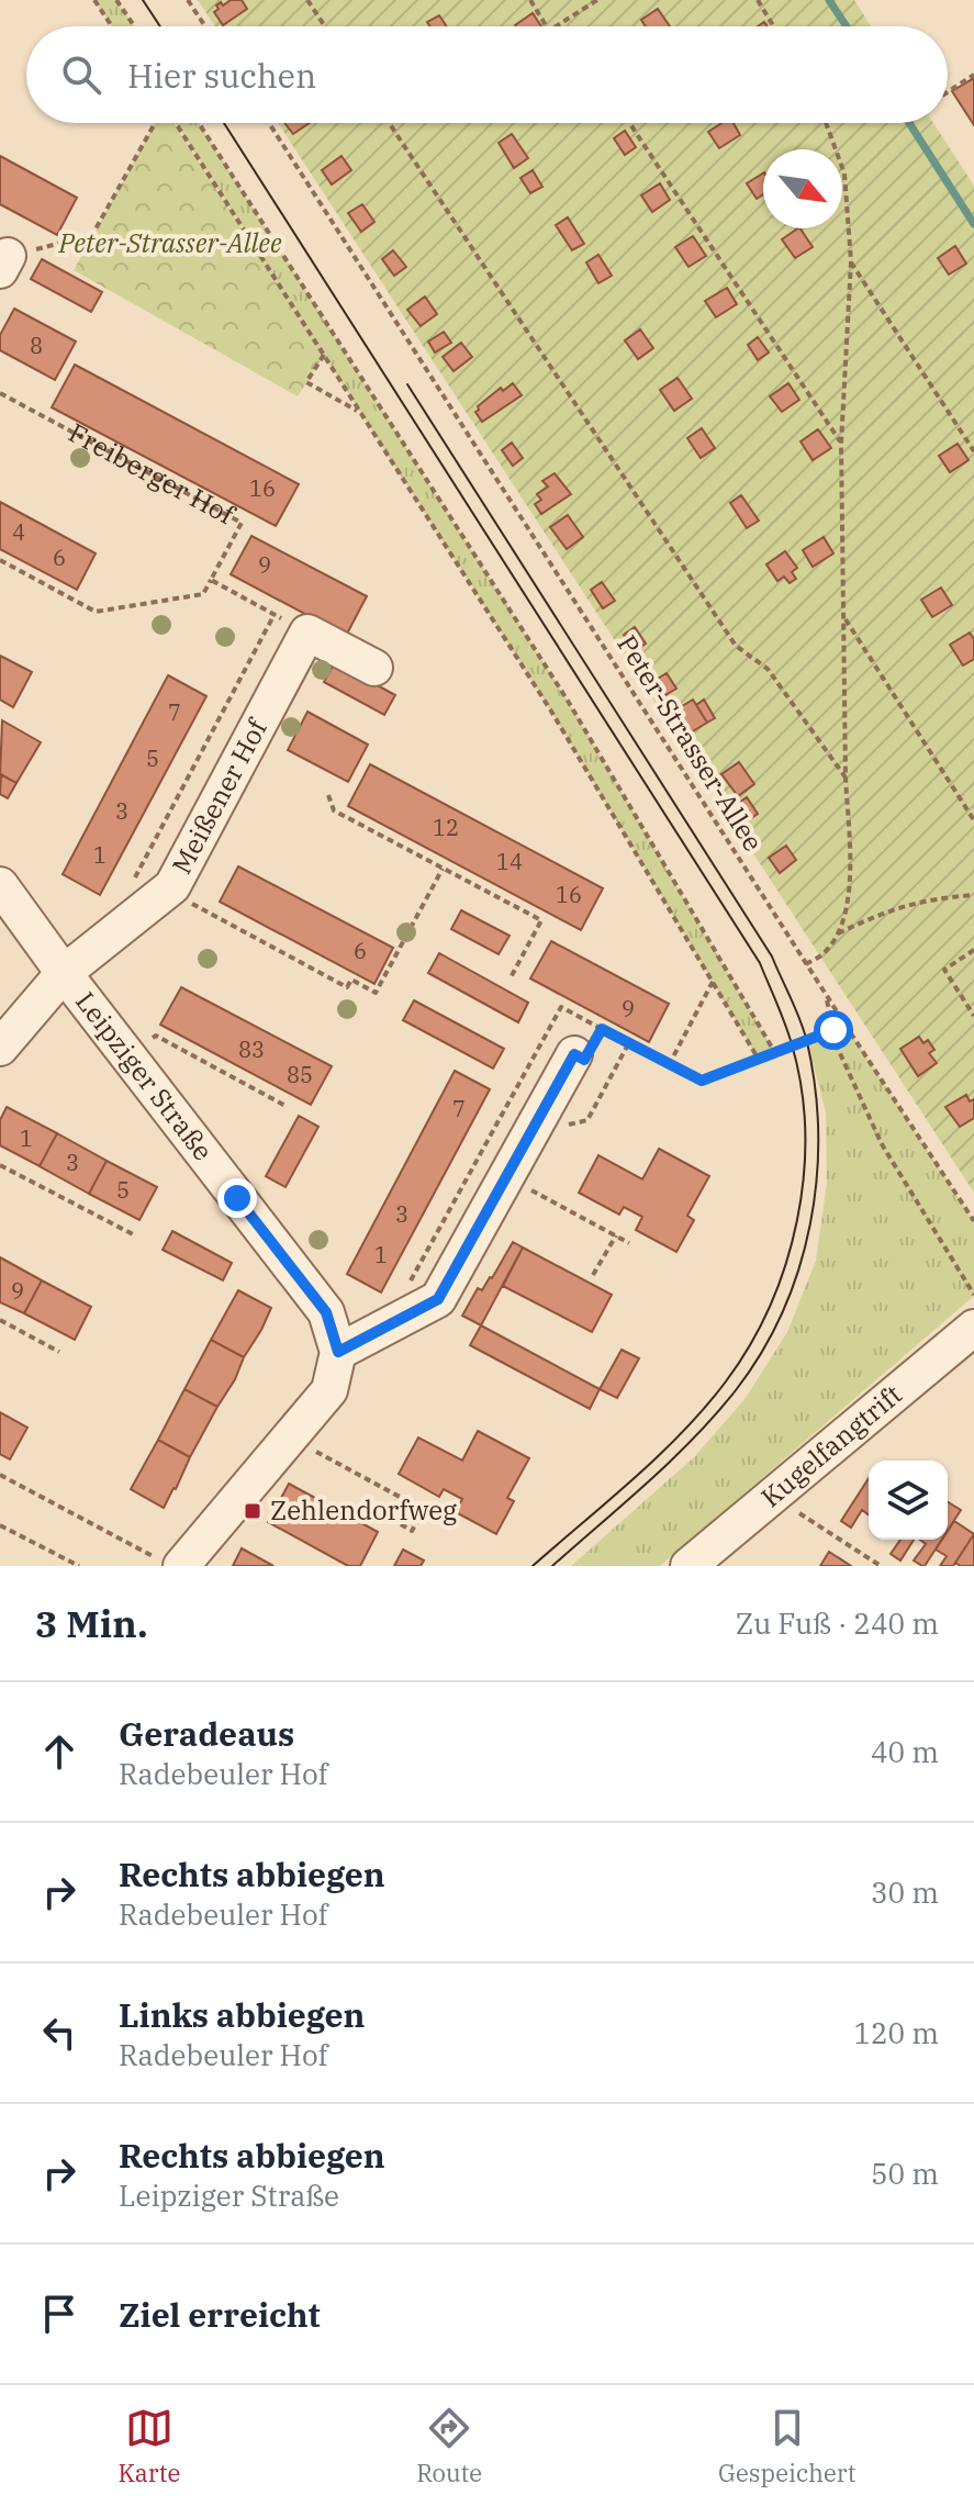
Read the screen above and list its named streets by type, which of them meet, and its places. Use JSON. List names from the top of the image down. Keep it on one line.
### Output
{"streets":{"street":["Meißener Hof","Leipziger Straße","Kugelfangtrift"],"path":["Freiberger Hof","Peter-Strasser-Allee"]},"crossings":[["Meißener Hof","Leipziger Straße"]],"parks":["Peter-Strasser-Allee"],"places":{"transit":["Zehlendorfweg"]},"house_numbers":["8","16","4","6","9","7","5","3","12","1","14","16","6","9","83","85","7","1","3","5","3","1","9"],"north":"bottom right","page":{"search":"Hier suchen","heading":["3 Min.","Zu Fuß · 240 m"],"list":[["Geradeaus","Radebeuler Hof","40 m"],["Rechts abbiegen","Radebeuler Hof","30 m"],["Links abbiegen","Radebeuler Hof","120 m"],["Rechts abbiegen","Leipziger Straße","50 m"],"Ziel erreicht"],"nav":["Karte","Route","Gespeichert"]}}
